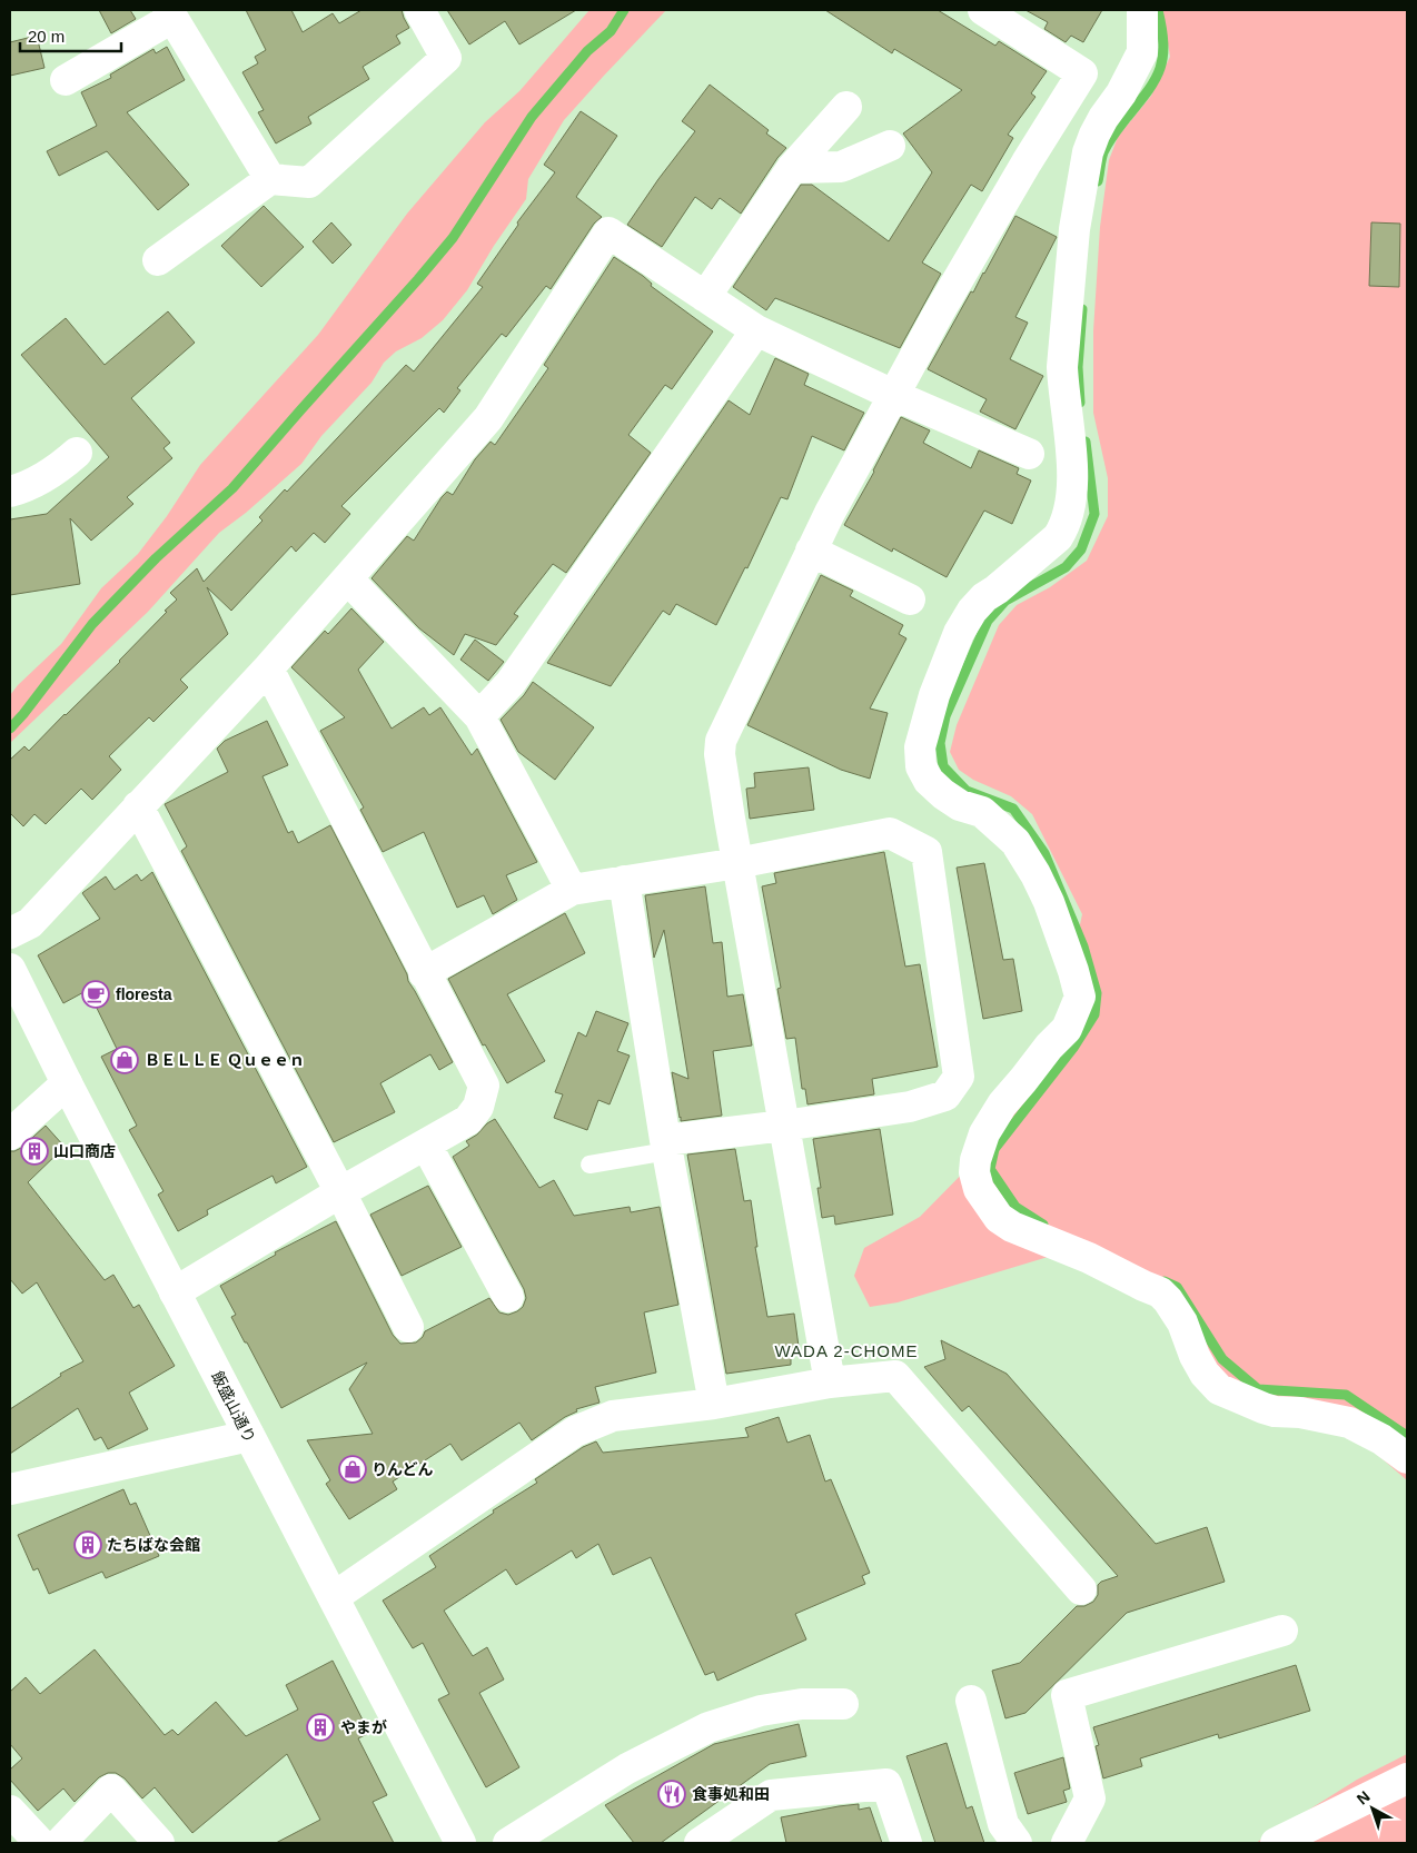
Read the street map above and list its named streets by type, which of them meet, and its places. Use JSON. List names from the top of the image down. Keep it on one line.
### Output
{"streets":{"street":["飯盛山通り"]},"districts":["WADA 2-CHOME"],"places":{"cafe":["floresta"],"shop":["ＢＥＬＬＥ Ｑｕｅｅｎ","りんどん"],"building":["山口商店","たちばな会館","やまが"],"restaurant":["食事処和田"]},"scale_bar":"20 m","north":"top left"}
